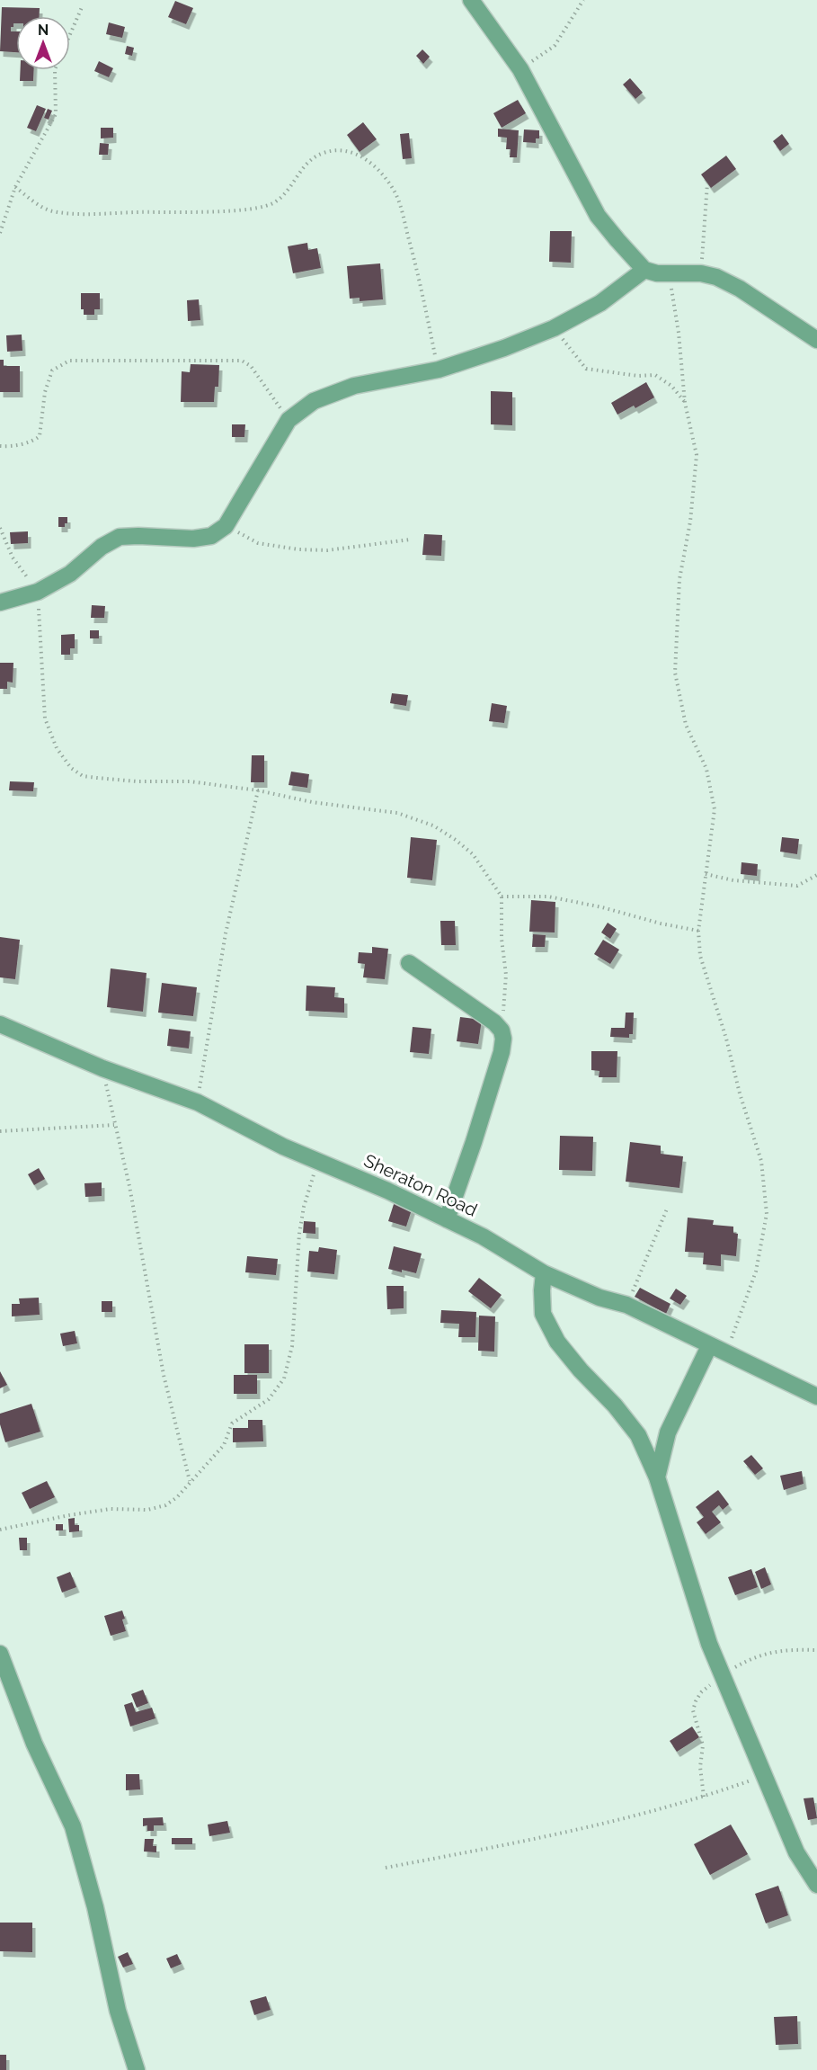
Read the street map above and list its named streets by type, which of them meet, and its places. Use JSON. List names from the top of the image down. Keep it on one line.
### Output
{"streets":{"street":["Sheraton Road"]},"north":"top"}
